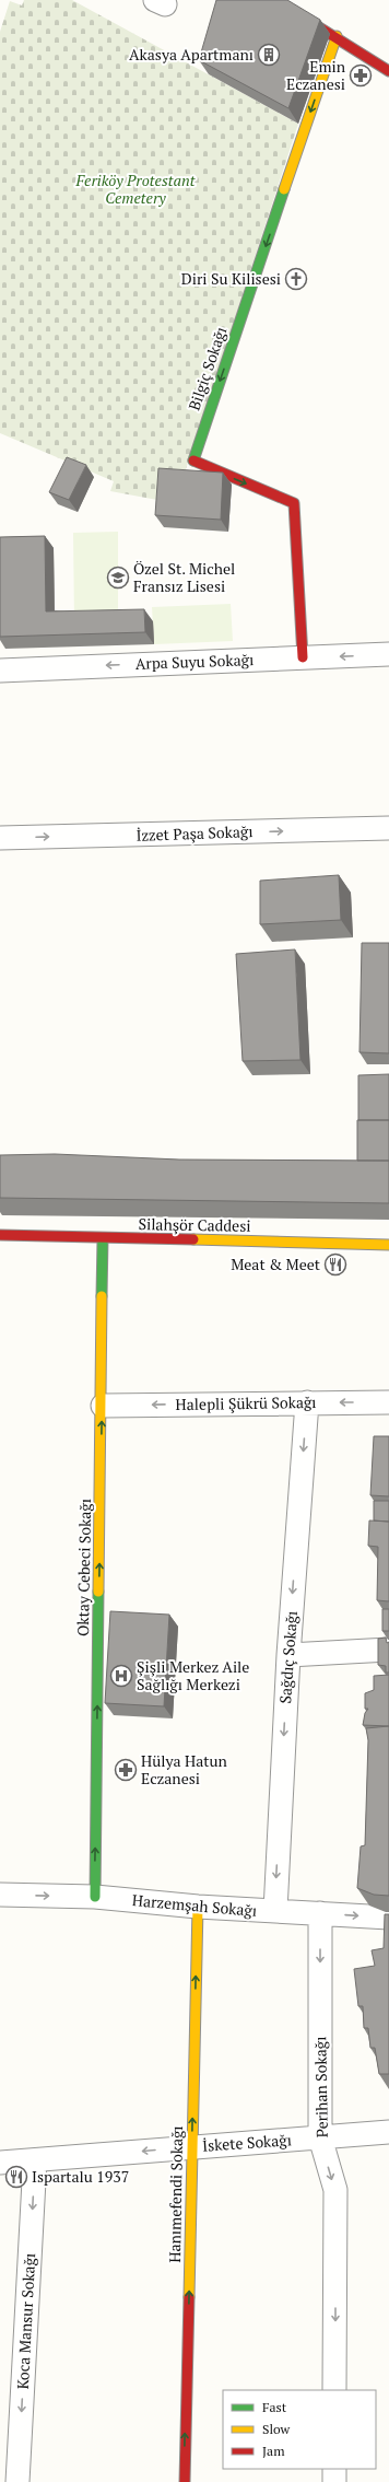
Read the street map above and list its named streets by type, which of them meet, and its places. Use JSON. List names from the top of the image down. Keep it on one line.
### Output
{"streets":{"street":["Bilgiç Sokağı","Arpa Suyu Sokağı","İzzet Paşa Sokağı","Silahşör Caddesi","Halepli Şükrü Sokağı","Oktay Cebeci Sokağı","Sağdıç Sokağı","Harzemşah Sokağı","Perihan Sokağı","İskete Sokağı","Hanımefendi Sokağı","Koca Mansur Sokağı"]},"crossings":[["Bilgiç Sokağı","Arpa Suyu Sokağı"],["Silahşör Caddesi","Oktay Cebeci Sokağı"],["Halepli Şükrü Sokağı","Oktay Cebeci Sokağı"],["Halepli Şükrü Sokağı","Sağdıç Sokağı"],["Oktay Cebeci Sokağı","Harzemşah Sokağı"],["Sağdıç Sokağı","Harzemşah Sokağı"],["Harzemşah Sokağı","Perihan Sokağı"],["Harzemşah Sokağı","Hanımefendi Sokağı"],["Perihan Sokağı","İskete Sokağı"],["İskete Sokağı","Hanımefendi Sokağı"],["İskete Sokağı","Koca Mansur Sokağı"]],"one_way":["Bilgiç Sokağı","Arpa Suyu Sokağı","İzzet Paşa Sokağı","Halepli Şükrü Sokağı","Oktay Cebeci Sokağı","Sağdıç Sokağı","Harzemşah Sokağı","Perihan Sokağı","İskete Sokağı","Hanımefendi Sokağı","Koca Mansur Sokağı"],"parks":["Feriköy Protestant Cemetery"],"places":{"building":["Akasya Apartmanı"],"pharmacy":["Emin Eczanesi","Hülya Hatun Eczanesi"],"church":["Diri Su Kilisesi"],"school or university":["Özel St. Michel Fransız Lisesi"],"restaurant":["Meat & Meet","Ispartalu 1937"],"hospital":["Şişli Merkez Aile Sağlığı Merkezi"]},"legend":["Fast","Slow","Jam"]}
